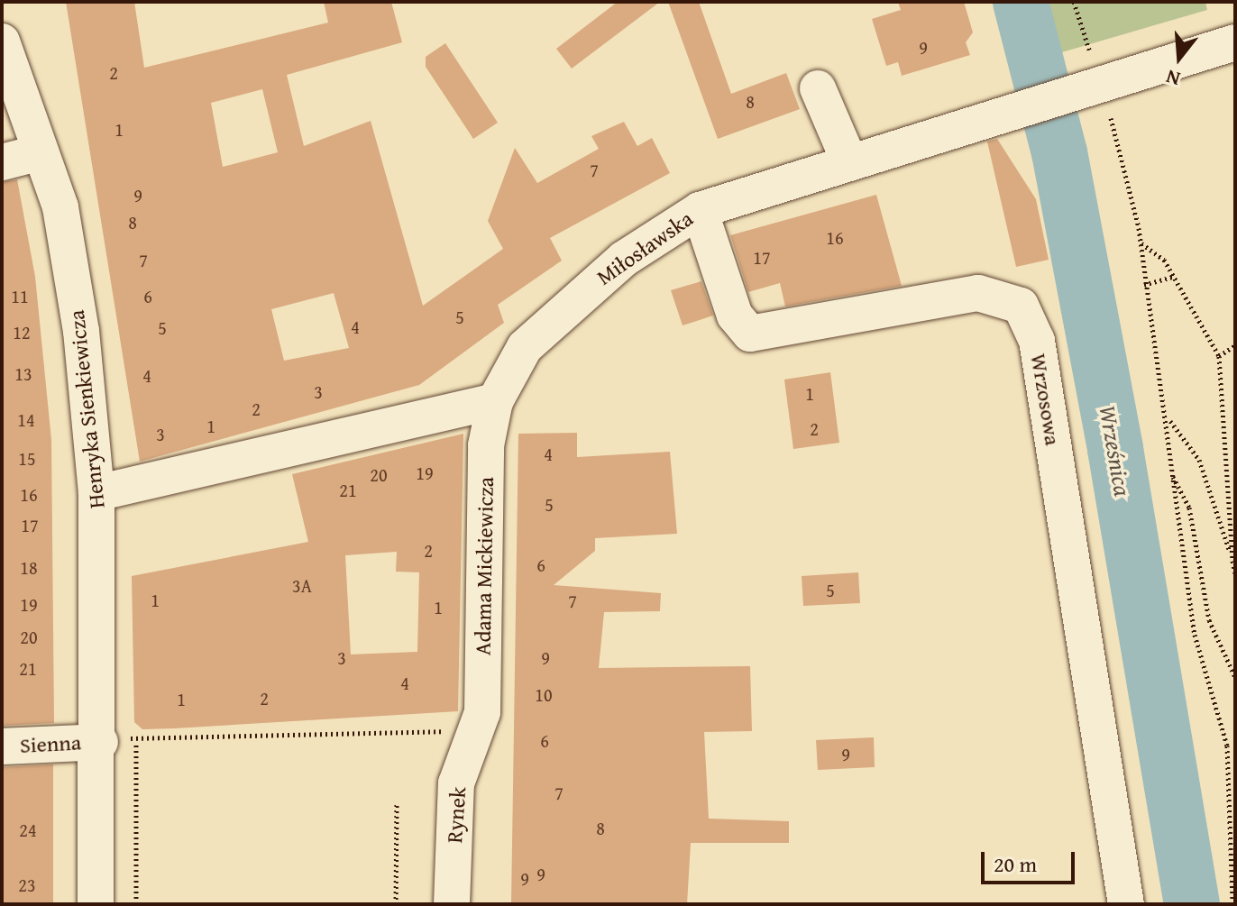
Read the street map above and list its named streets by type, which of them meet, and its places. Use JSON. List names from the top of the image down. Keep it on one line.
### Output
{"streets":{"street":["Miłosławska","Wrzosowa","Henryka Sienkiewicza","Adama Mickiewicza","Sienna","Rynek"]},"crossings":[["Miłosławska","Wrzosowa"],["Miłosławska","Adama Mickiewicza"],["Henryka Sienkiewicza","Sienna"],["Adama Mickiewicza","Rynek"]],"water":["Wrześnica"],"house_numbers":["9","2","8","1","7","9","8","16","17","7","11","6","5","4","5","12","13","4","3","1","2","14","1","2","3","4","15","19","20","21","16","5","17","2","6","18","3A","5","1","7","19","1","20","3","9","21","4","10","2","1","6","9","7","8","24","9","9","23"],"scale_bar":"20 m","north":"bottom"}
